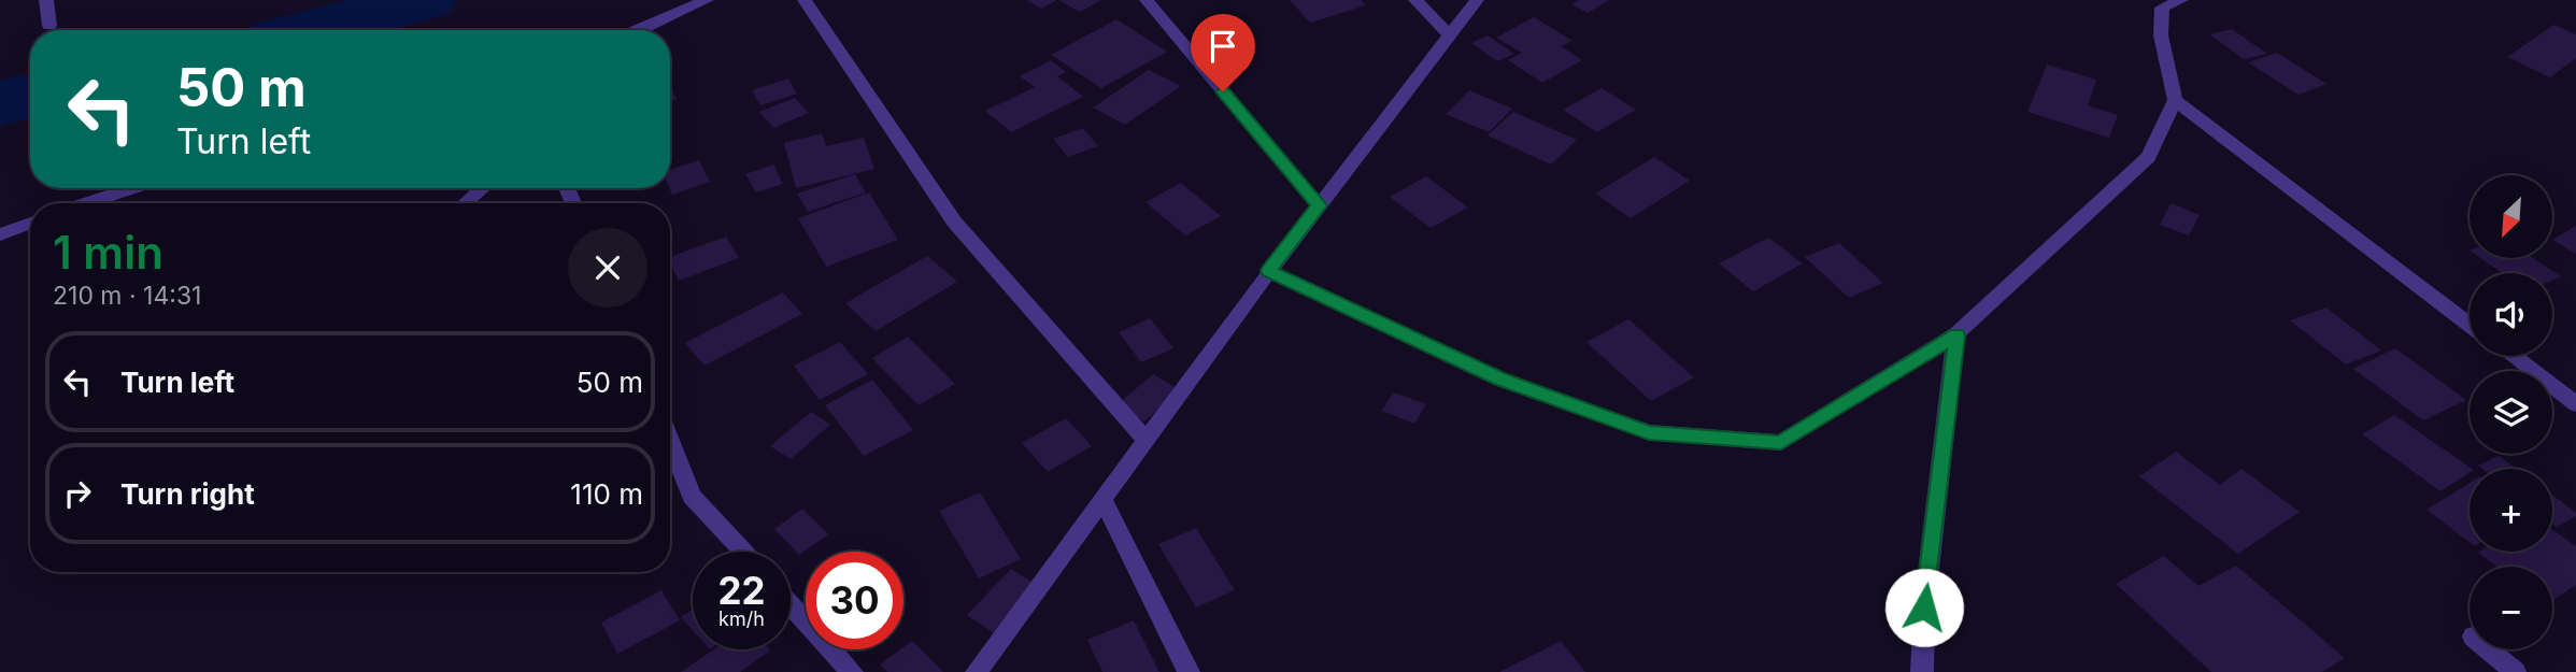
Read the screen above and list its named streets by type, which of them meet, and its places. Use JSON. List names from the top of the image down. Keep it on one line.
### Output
{"north":"bottom left","page":{"turn":["50 m","Turn left"],"map_buttons":["+","−"],"heading":["1 min","210 m · 14:31"],"list":[{"name":"Turn left","value":"50 m"},{"name":"Turn right","value":"110 m"}],"speed":"22 km/h","limit":"30"}}
